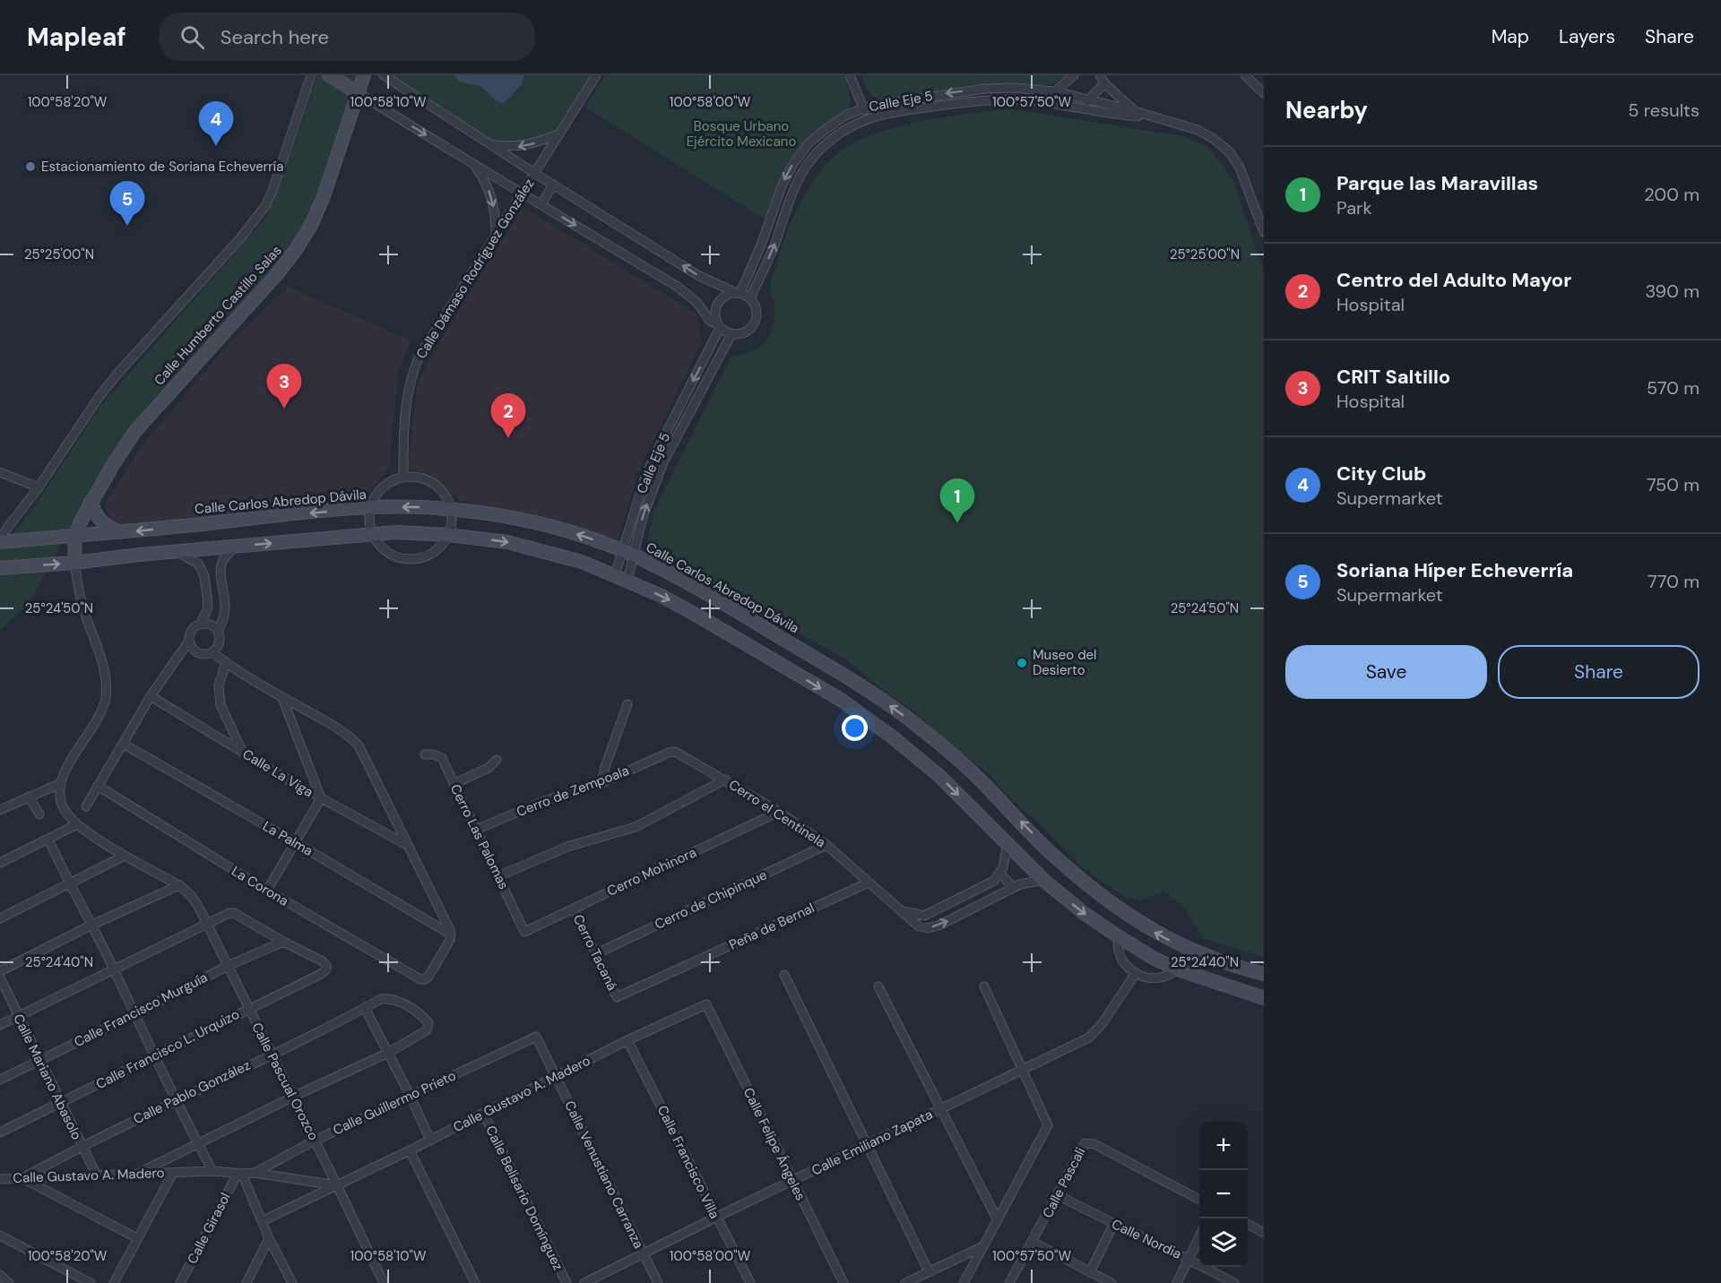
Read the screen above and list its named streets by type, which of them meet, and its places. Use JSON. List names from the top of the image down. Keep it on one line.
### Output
{"streets":{"main road":["Calle Humberto Castillo Salas","Calle Carlos Abredop Dávila"],"street":["Calle Eje 5","Calle Dámaso Rodríguez González","Calle La Viga","Cerro de Zempoala","Cerro el Centinela","Cerro Las Palomas","La Palma","Cerro Mohinora","La Corona","Cerro de Chipinque","Peña de Bernal","Cerro Tacaná","Calle Francisco Murguía","Calle Francisco L. Urquizo","Calle Mariano Abasolo","Calle Pascual Orozco","Calle Pablo González","Calle Gustavo A. Madero","Calle Guillermo Prieto","Calle Emiliano Zapata","Calle Felipe Ángeles","Calle Francisco Villa","Calle Venustiano Carranza","Calle Pascali","Calle Belisario Domínguez","Calle Girasol","Calle Nordia"]},"crossings":[["Calle Eje 5","Calle Carlos Abredop Dávila"],["Calle Humberto Castillo Salas","Calle Carlos Abredop Dávila"],["Cerro de Zempoala","Cerro el Centinela"],["Cerro de Zempoala","Cerro Las Palomas"],["Cerro el Centinela","Cerro Mohinora"],["Cerro el Centinela","Cerro de Chipinque"],["Cerro el Centinela","Peña de Bernal"],["Cerro Las Palomas","Cerro Mohinora"],["La Palma","La Corona"],["Cerro Mohinora","Cerro Tacaná"],["Cerro de Chipinque","Cerro Tacaná"],["Peña de Bernal","Cerro Tacaná"],["Calle Francisco Murguía","Calle Francisco L. Urquizo"],["Calle Francisco Murguía","Calle Mariano Abasolo"],["Calle Francisco Murguía","Calle Pascual Orozco"],["Calle Francisco L. Urquizo","Calle Mariano Abasolo"],["Calle Francisco L. Urquizo","Calle Pascual Orozco"],["Calle Mariano Abasolo","Calle Pablo González"],["Calle Mariano Abasolo","Calle Gustavo A. Madero"],["Calle Pascual Orozco","Calle Pablo González"],["Calle Pascual Orozco","Calle Gustavo A. Madero"],["Calle Pascual Orozco","Calle Guillermo Prieto"],["Calle Pablo González","Calle Gustavo A. Madero"],["Calle Gustavo A. Madero","Calle Guillermo Prieto"],["Calle Gustavo A. Madero","Calle Felipe Ángeles"],["Calle Gustavo A. Madero","Calle Francisco Villa"],["Calle Gustavo A. Madero","Calle Venustiano Carranza"],["Calle Gustavo A. Madero","Calle Belisario Domínguez"],["Calle Gustavo A. Madero","Calle Girasol"],["Calle Guillermo Prieto","Calle Venustiano Carranza"],["Calle Emiliano Zapata","Calle Felipe Ángeles"],["Calle Emiliano Zapata","Calle Francisco Villa"],["Calle Emiliano Zapata","Calle Venustiano Carranza"],["Calle Pascali","Calle Nordia"]],"parks":["Bosque Urbano Ejército Mexicano"],"places":["Estacionamiento de Soriana Echeverría","Museo del Desierto"],"page":{"header":"Mapleaf","search":"Search here","nav":["Map","Layers","Share"],"heading":["Nearby","5 results"],"pins":["4","5","3","2","1"],"list":[{"mark":"1","name":"Parque las Maravillas","note":"Park","value":"200 m"},{"mark":"2","name":"Centro del Adulto Mayor","note":"Hospital","value":"390 m"},{"mark":"3","name":"CRIT Saltillo","note":"Hospital","value":"570 m"},{"mark":"4","name":"City Club","note":"Supermarket","value":"750 m"},{"mark":"5","name":"Soriana Híper Echeverría","note":"Supermarket","value":"770 m"}],"buttons":["Save","Share"],"map_buttons":["+","−"]},"coordinates":["100°58'20\"W","100°58'10\"W","100°58'00\"W","100°57'50\"W","25°25'00\"N","25°24'50\"N","25°24'40\"N"]}
